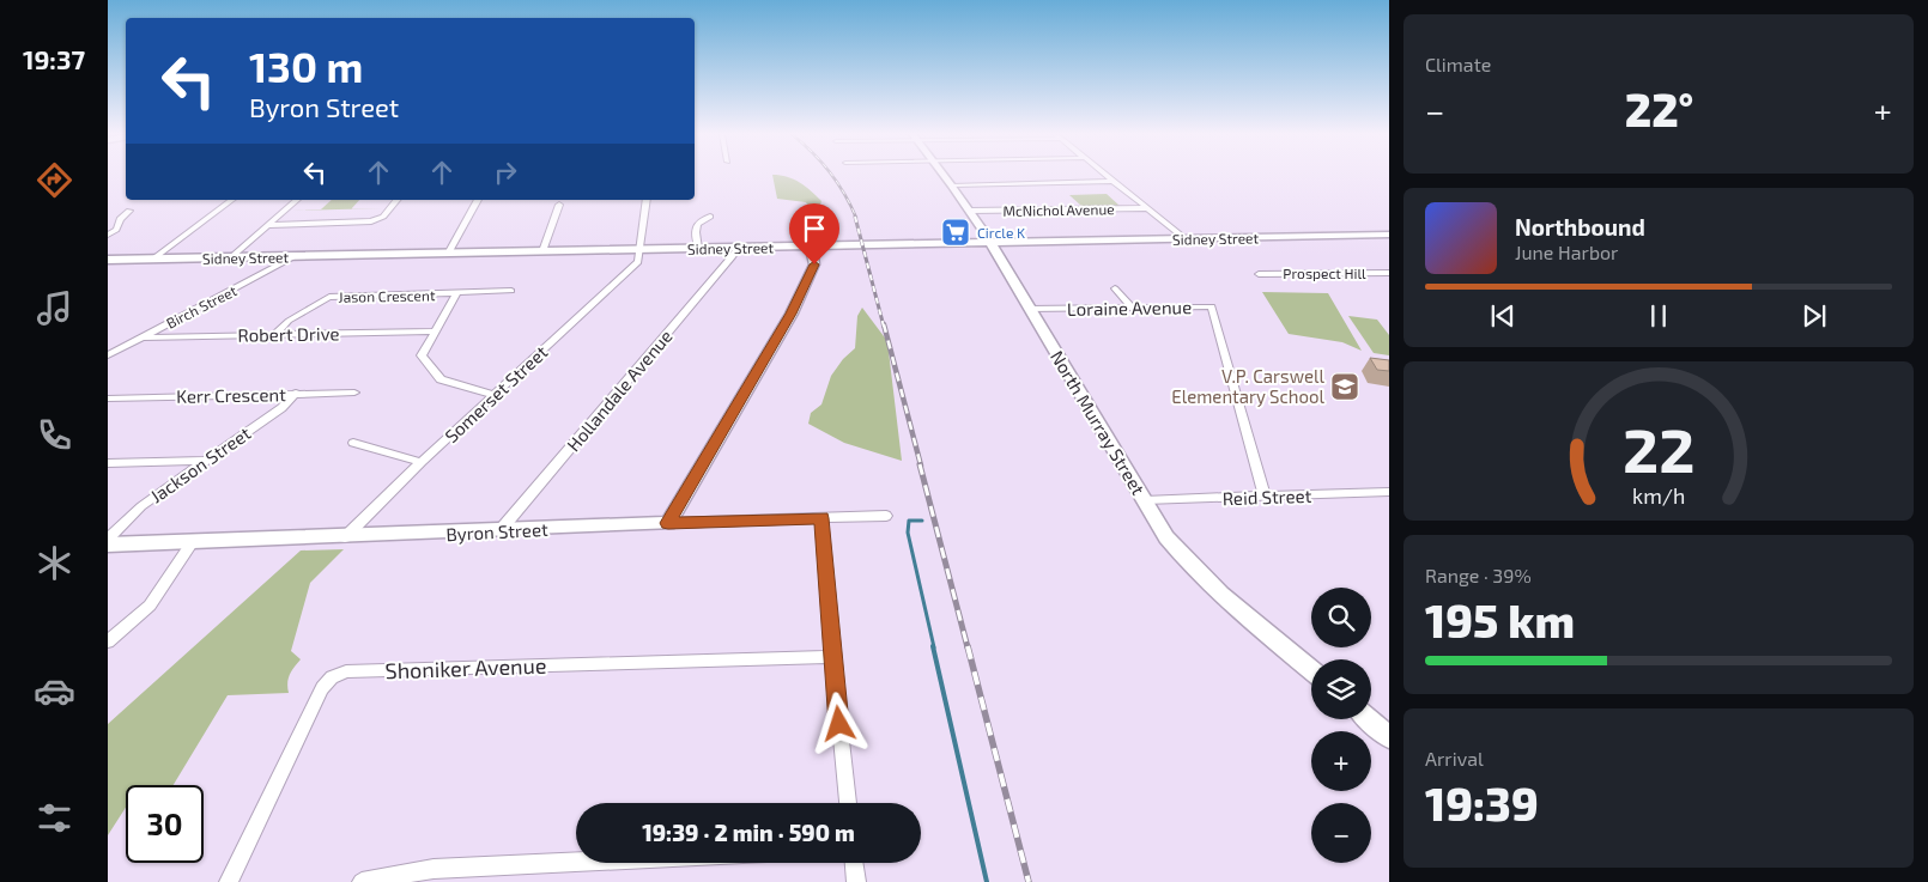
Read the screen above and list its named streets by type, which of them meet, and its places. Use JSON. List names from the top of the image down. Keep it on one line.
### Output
{"streets":{"street":["McNichol Avenue","Sidney Street","Prospect Hill","Jason Crescent","Birch Street","Loraine Avenue","Robert Drive","Hollandale Avenue","Somerset Street","Kerr Crescent","North Murray Street","Jackson Street","Reid Street","Byron Street","Shoniker Avenue"]},"crossings":[["McNichol Avenue","North Murray Street"],["Sidney Street","Birch Street"],["Sidney Street","Hollandale Avenue"],["Sidney Street","Somerset Street"],["Sidney Street","North Murray Street"],["Jason Crescent","Robert Drive"],["Birch Street","Robert Drive"],["Loraine Avenue","North Murray Street"],["Loraine Avenue","Reid Street"],["Hollandale Avenue","Byron Street"],["Somerset Street","Byron Street"],["Kerr Crescent","Jackson Street"],["North Murray Street","Reid Street"]],"places":{"supermarket":["Circle K"],"school or university":["V.P. Carswell Elementary School"]},"page":{"tabs":"19:37","tile":["Climate",["Range · 39%","195 km"],["Arrival","19:39"]],"turn":["130 m","Byron Street"],"heat":["−","22°","+"],"song":["Northbound","June Harbor"],"map_buttons":["+","−"],"limit":"30","trip":"19:39 · 2 min · 590 m","gauge":["22","km/h"]}}
